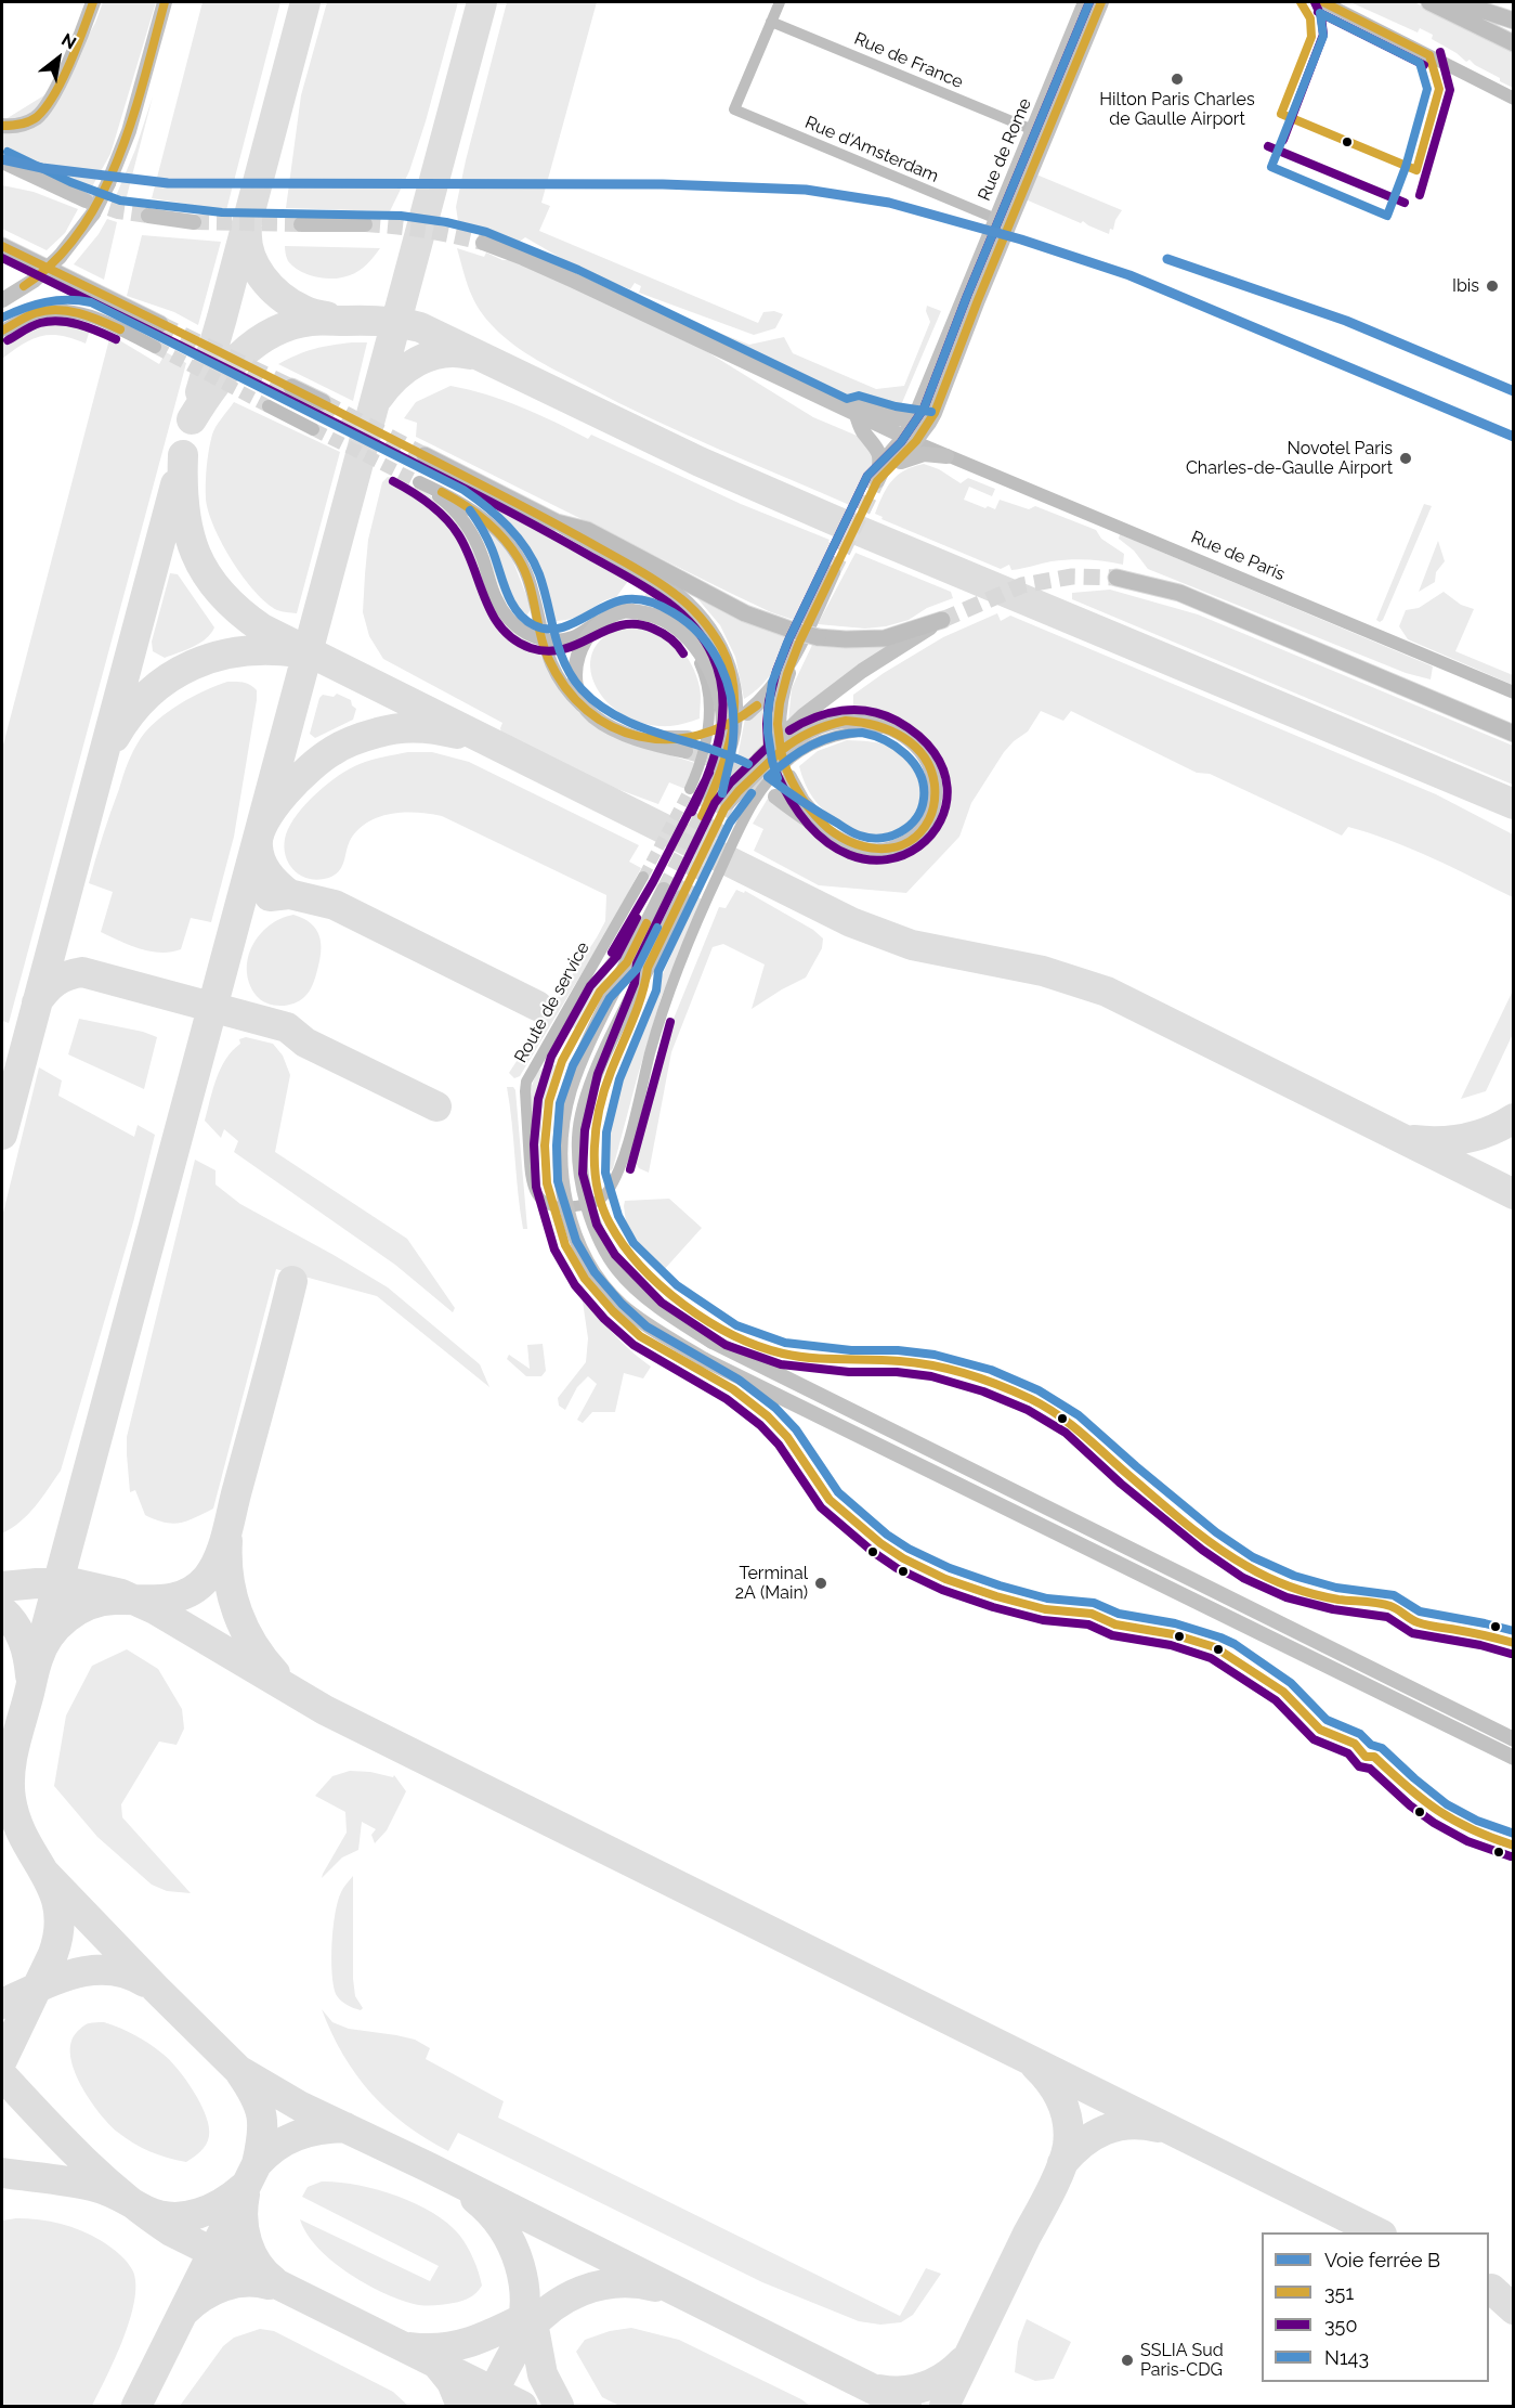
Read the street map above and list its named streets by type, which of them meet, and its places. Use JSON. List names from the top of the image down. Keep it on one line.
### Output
{"streets":{"main road":["Rue de Rome","Rue de Paris"],"street":["Rue de France","Rue d'Amsterdam","Route de service"]},"crossings":[["Rue de France","Rue d'Amsterdam"],["Rue de France","Rue de Rome"],["Rue d'Amsterdam","Rue de Rome"],["Rue de Rome","Rue de Paris"]],"places":["Hilton Paris Charles de Gaulle Airport","Ibis","Novotel Paris Charles-de-Gaulle Airport","Terminal 2A (Main)","SSLIA Sud Paris-CDG"],"lines":["transit line 351","transit line 350","transit line N143","rail line B"],"legend":["Voie ferrée B","351","350","N143"],"north":"top right"}
